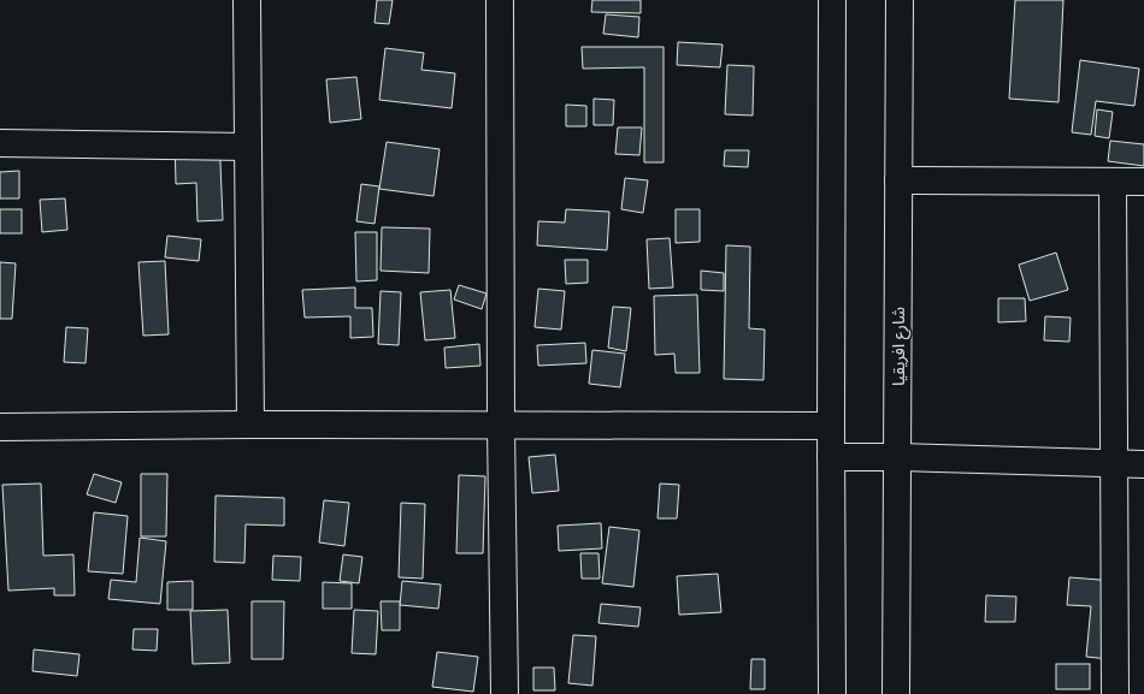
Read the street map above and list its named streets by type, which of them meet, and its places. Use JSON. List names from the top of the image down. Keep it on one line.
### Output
{"streets":{"street":["شارع افريقيا"]}}
